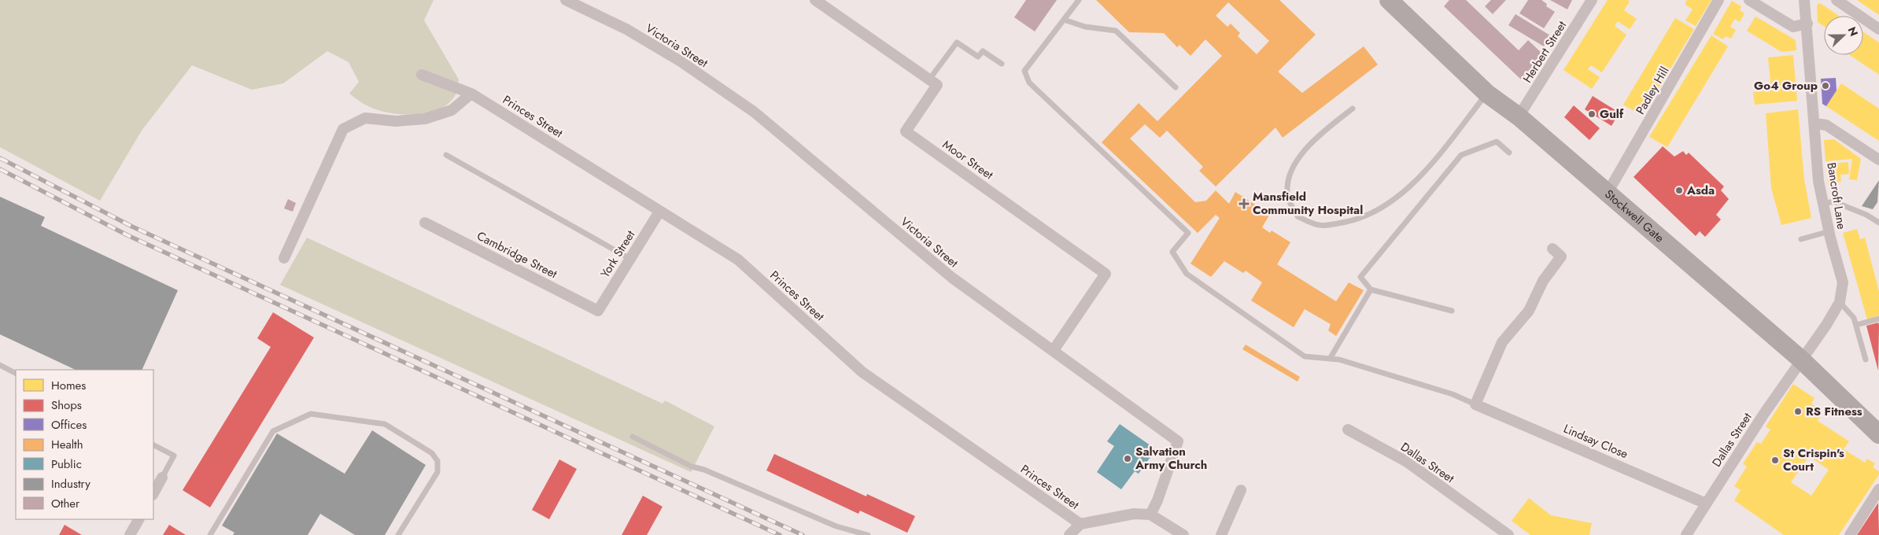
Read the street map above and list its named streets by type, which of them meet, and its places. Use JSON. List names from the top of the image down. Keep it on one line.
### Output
{"streets":{"highway":["Stockwell Gate"],"street":["Victoria Street","Herbert Street","Padley Hill","Princes Street","Moor Street","Bancroft Lane","York Street","Cambridge Street","Dallas Street","Lindsay Close"]},"crossings":[["Victoria Street","Princes Street"],["Victoria Street","Moor Street"],["Herbert Street","Stockwell Gate"],["Padley Hill","Stockwell Gate"],["Princes Street","York Street"],["Bancroft Lane","Stockwell Gate"],["Bancroft Lane","Dallas Street"],["Stockwell Gate","Dallas Street"],["York Street","Cambridge Street"],["Dallas Street","Lindsay Close"]],"places":{"other":["Go4 Group","Gulf","Asda","RS Fitness","Salvation Army Church","St Crispin's Court"],"health":["Mansfield Community Hospital"]},"legend":["Homes","Shops","Offices","Health","Public","Industry","Other"],"north":"right"}
